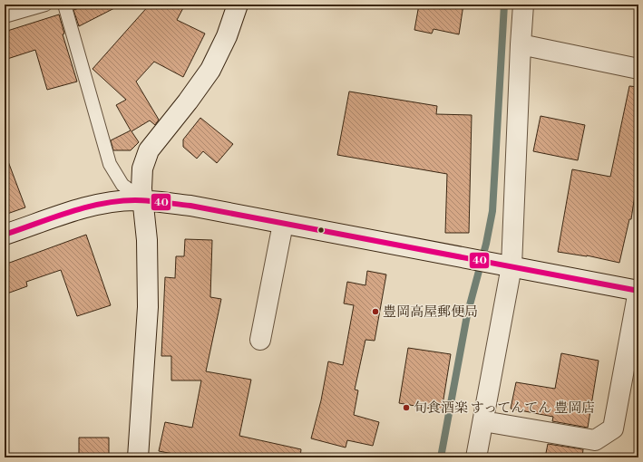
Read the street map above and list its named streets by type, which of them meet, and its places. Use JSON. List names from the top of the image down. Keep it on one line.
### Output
{"places":["豊岡高屋郵便局","旬食酒楽 すってんてん 豊岡店"],"lines":["transit line 40"]}
